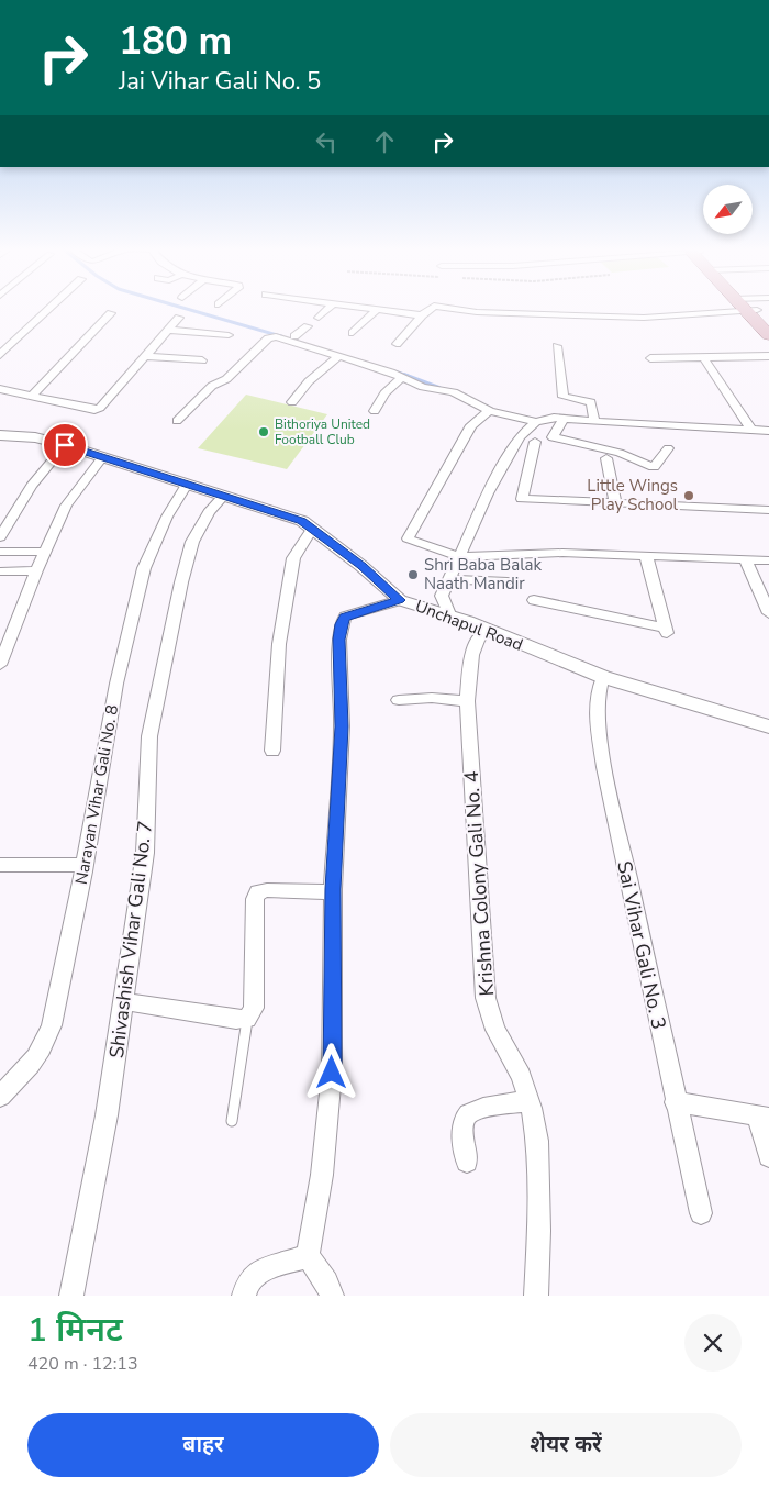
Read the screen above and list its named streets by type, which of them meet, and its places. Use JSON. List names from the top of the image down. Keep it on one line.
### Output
{"streets":{"street":["Unchapul Road","Narayan Vihar Gali No. 8","Krishna Colony Gali No. 4","Shivashish Vihar Gali No. 7","Sai Vihar Gali No. 3"]},"crossings":[["Unchapul Road","Narayan Vihar Gali No. 8"],["Unchapul Road","Krishna Colony Gali No. 4"],["Unchapul Road","Shivashish Vihar Gali No. 7"],["Unchapul Road","Sai Vihar Gali No. 3"]],"places":["Bithoriya United Football Club","Little Wings Play School","Shri Baba Balak Naath Mandir"],"north":"bottom left","page":{"turn":["180 m","Jai Vihar Gali No. 5"],"heading":["1 मिनट","420 m · 12:13"],"buttons":["बाहर","शेयर करें"]}}
